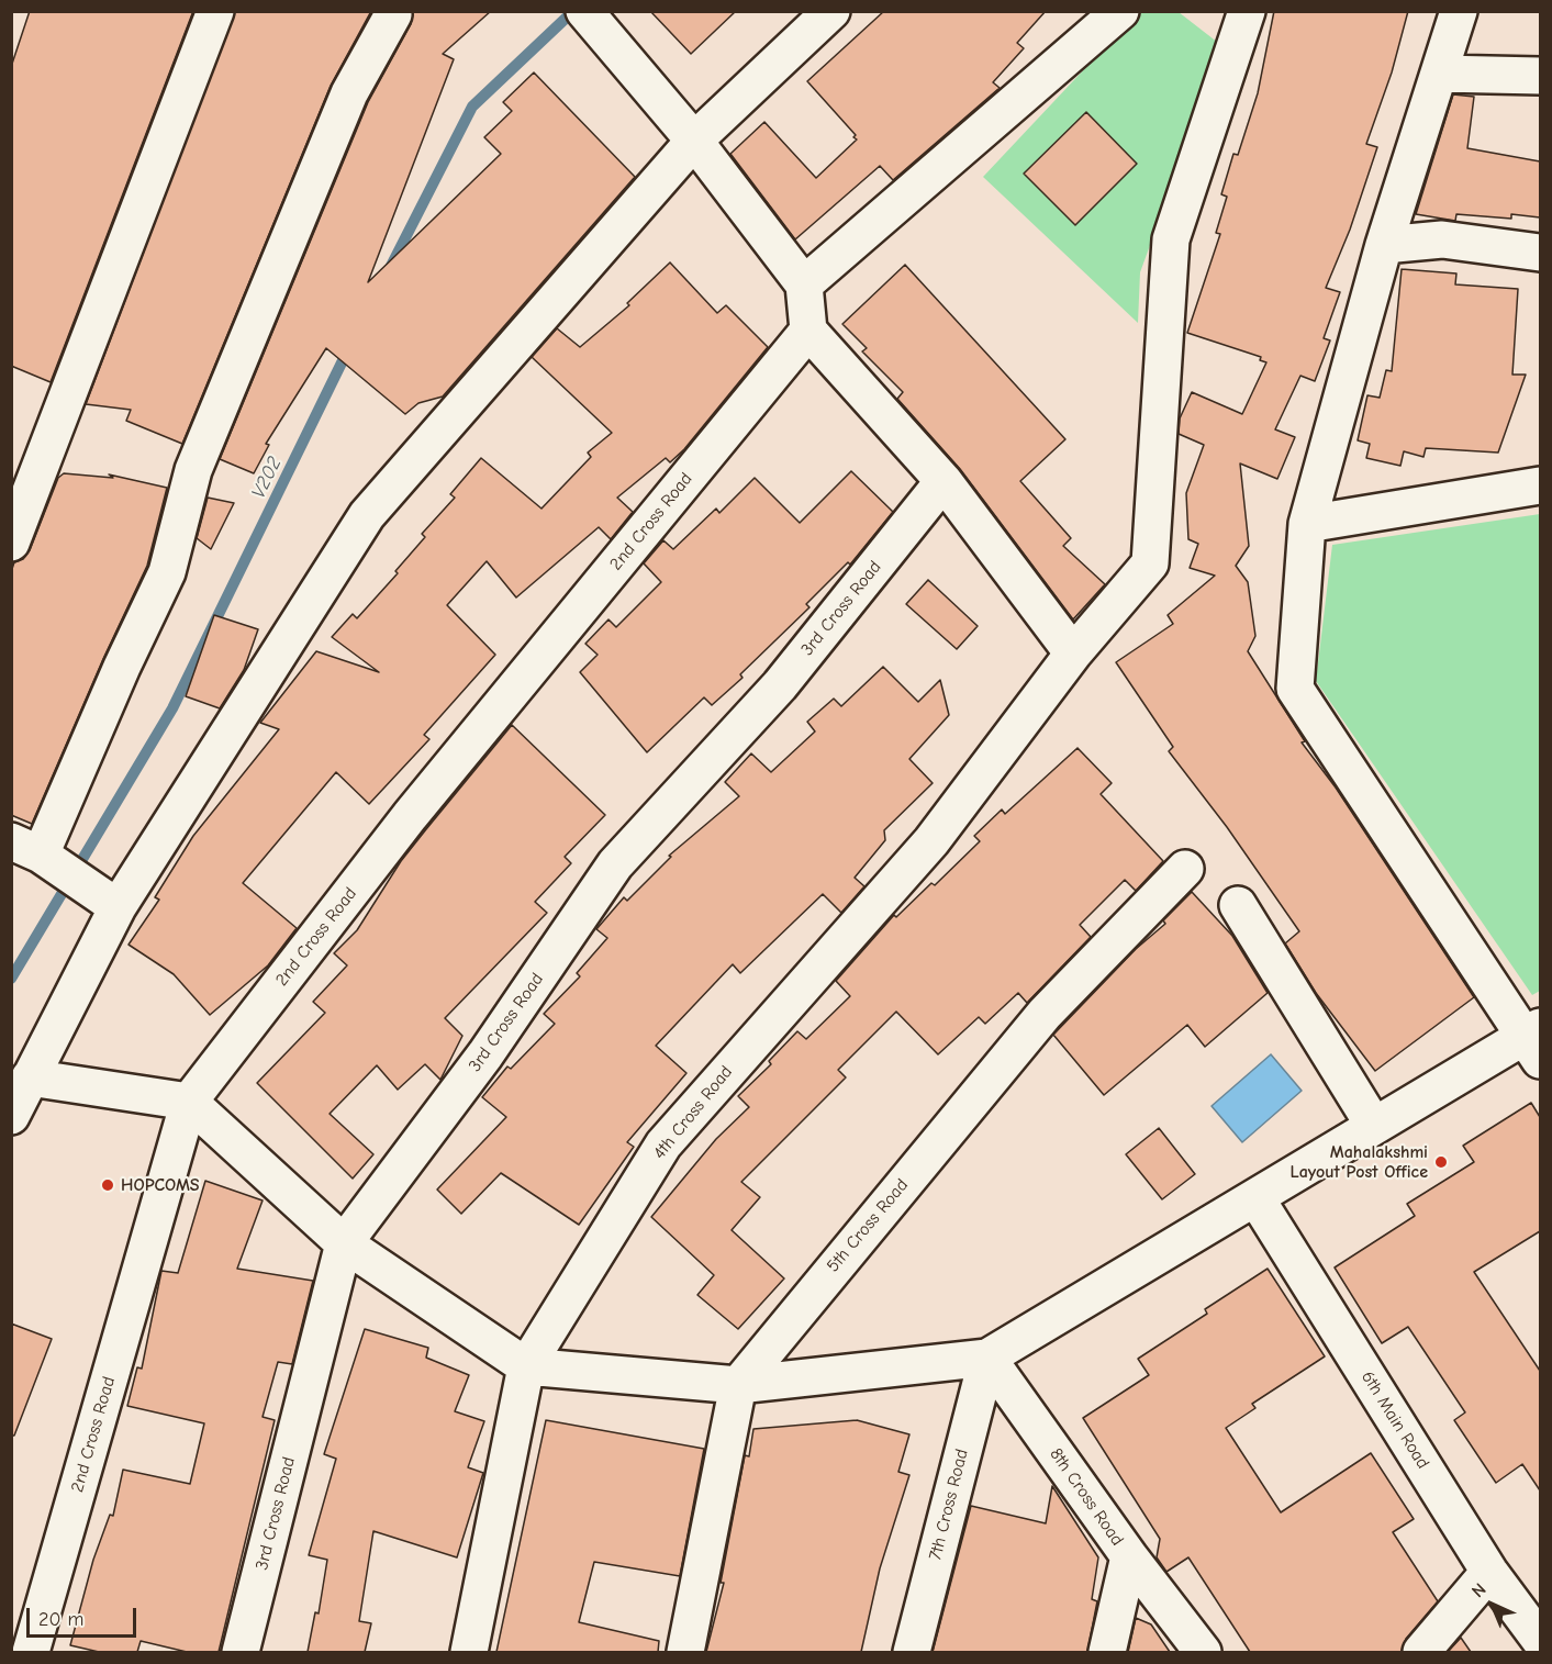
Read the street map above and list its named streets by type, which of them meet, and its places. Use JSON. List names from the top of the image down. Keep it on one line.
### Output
{"streets":{"street":["2nd Cross Road","3rd Cross Road","4th Cross Road","5th Cross Road","6th Main Road","8th Cross Road","7th Cross Road"]},"crossings":[["8th Cross Road","7th Cross Road"]],"water":["V202"],"places":["Mahalakshmi Layout Post Office","HOPCOMS"],"scale_bar":"20 m","north":"top left"}
